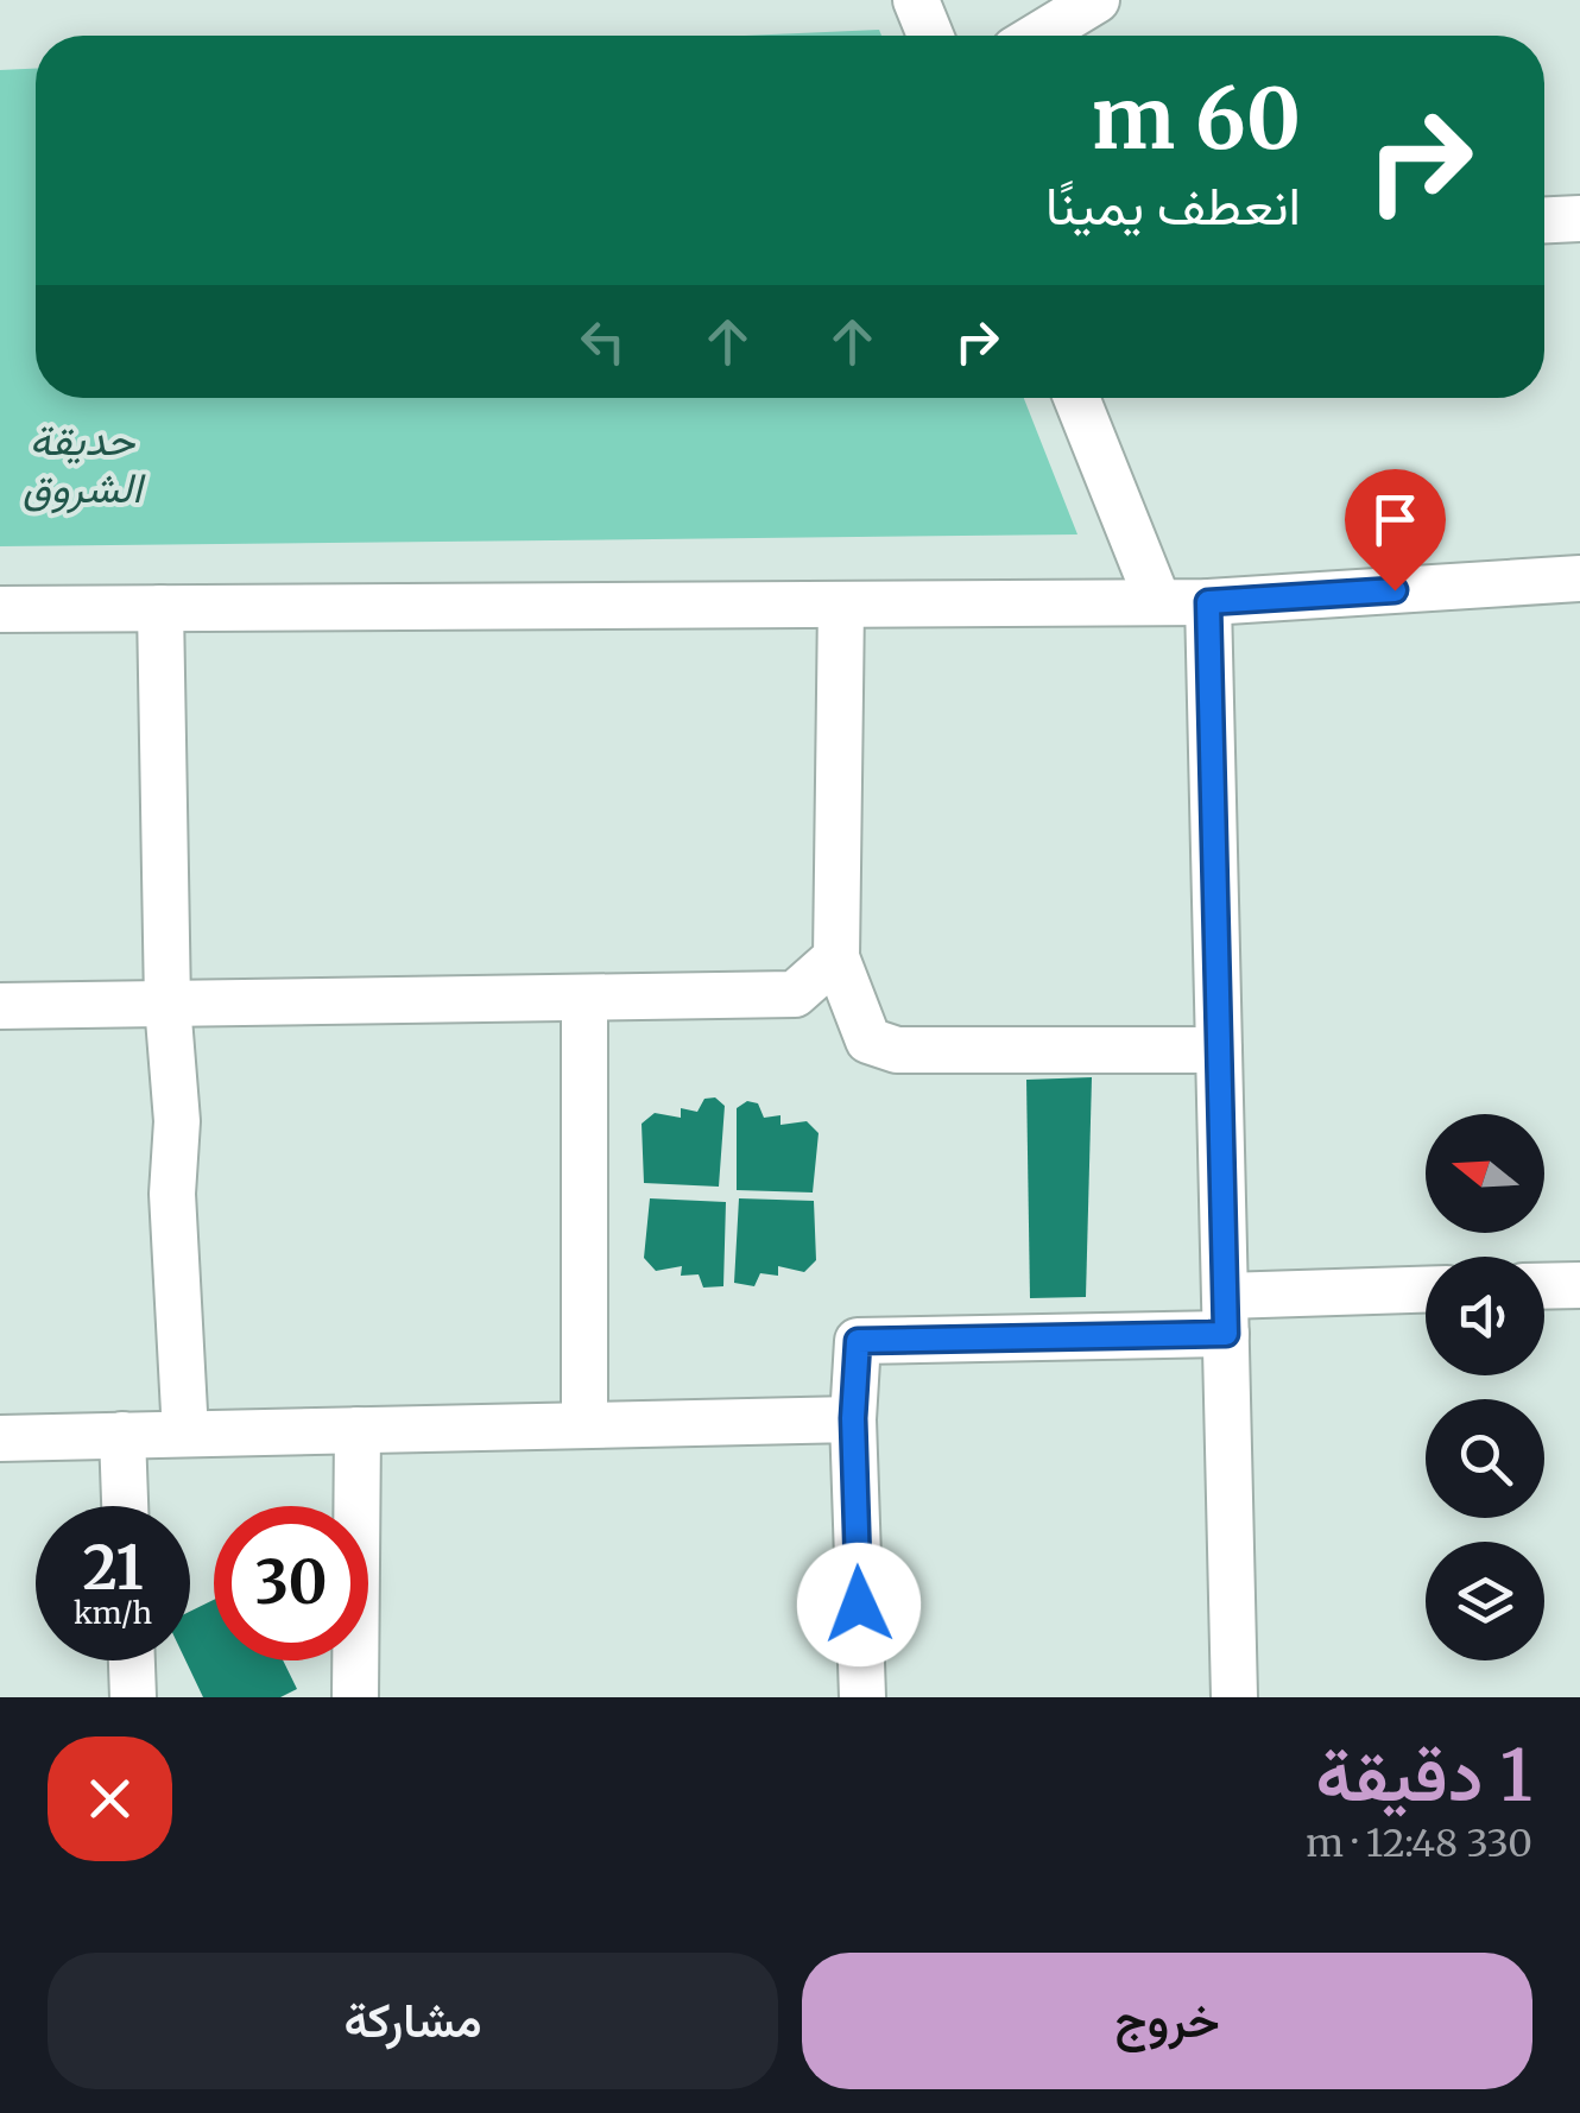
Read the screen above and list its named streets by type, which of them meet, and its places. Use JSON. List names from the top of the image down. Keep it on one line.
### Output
{"parks":["حديقة الشروق"],"north":"left","page":{"turn":["60 m","انعطف يمينًا"],"speed":"21 km/h","limit":"30","heading":["1 دقيقة","330 m · 12:48"],"buttons":["خروج","مشاركة"]}}
